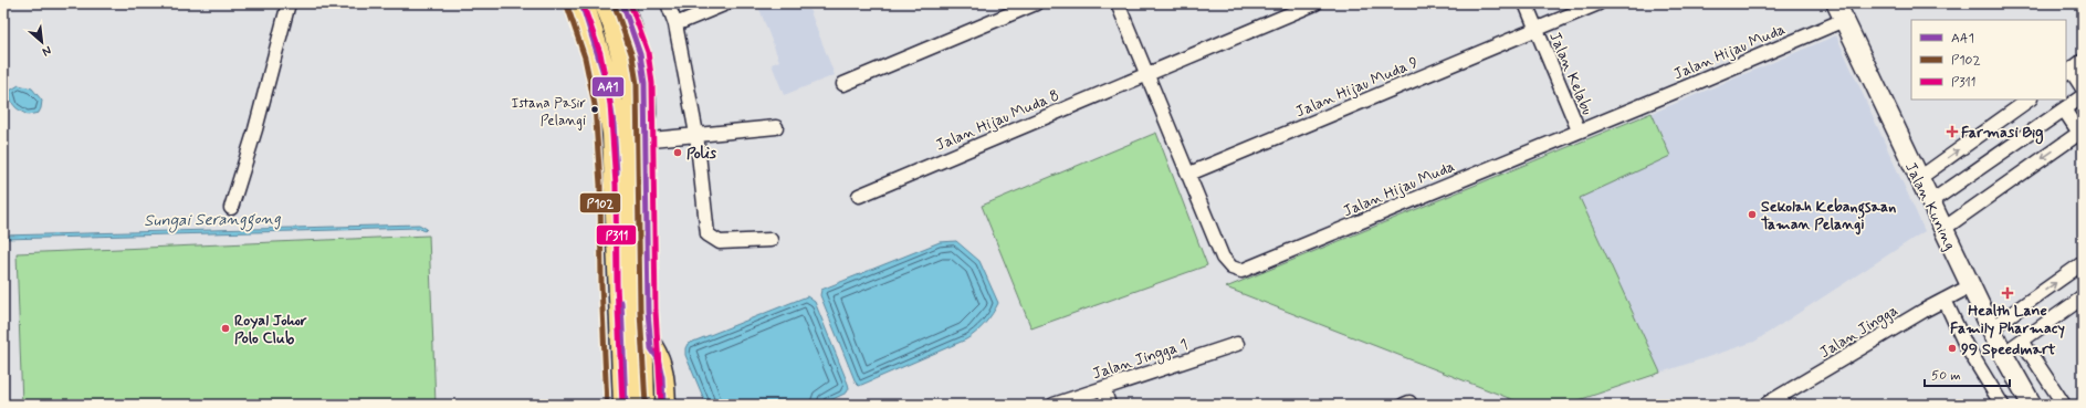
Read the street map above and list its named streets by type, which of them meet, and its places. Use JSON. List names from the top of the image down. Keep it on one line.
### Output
{"streets":{"street":["Jalan Hijau Muda","Jalan Kelabu","Jalan Hijau Muda 9","Jalan Hijau Muda 8","Jalan Kuning","Jalan Jingga","Jalan Jingga 1"]},"crossings":[["Jalan Hijau Muda","Jalan Kelabu"],["Jalan Hijau Muda","Jalan Hijau Muda 9"],["Jalan Hijau Muda","Jalan Hijau Muda 8"],["Jalan Hijau Muda","Jalan Kuning"],["Jalan Kelabu","Jalan Hijau Muda 9"],["Jalan Kuning","Jalan Jingga"]],"water":["Sungai Seranggong"],"places":{"other":["Istana Pasir Pelangi","Polis","Sekolah Kebangsaan Taman Pelangi","Royal Johor Polo Club","99 Speedmart"],"health":["Farmasi Big","Health Lane Family Pharmacy"]},"lines":["transit line AA1","transit line P311","transit line P102"],"legend":["AA1","P102","P311"],"scale_bar":"50 m","north":"bottom right"}
